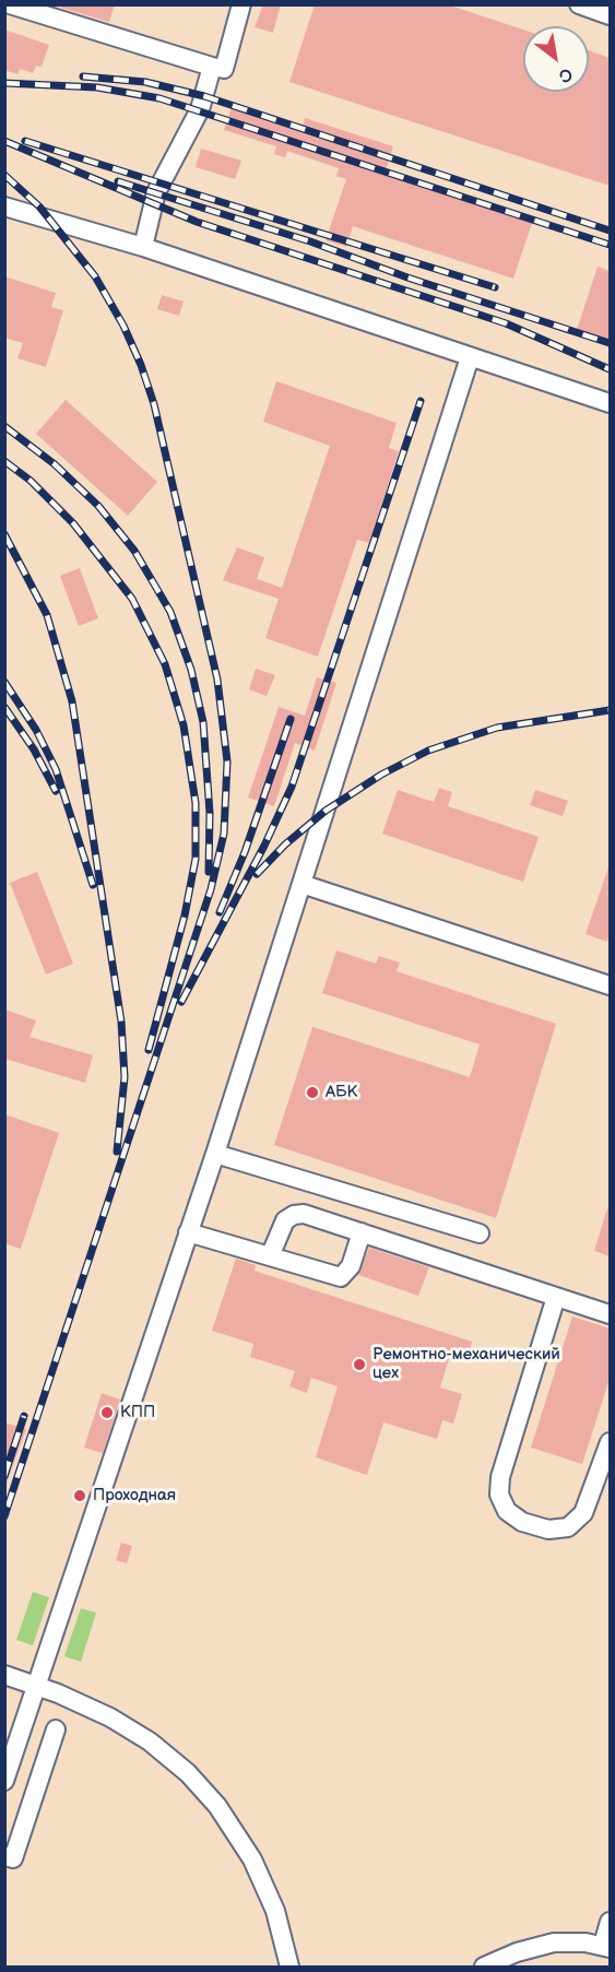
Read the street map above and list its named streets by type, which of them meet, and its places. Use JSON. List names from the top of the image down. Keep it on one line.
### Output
{"places":["АБК","Ремонтно-механический цех","КПП","Проходная"],"north":"bottom right"}
